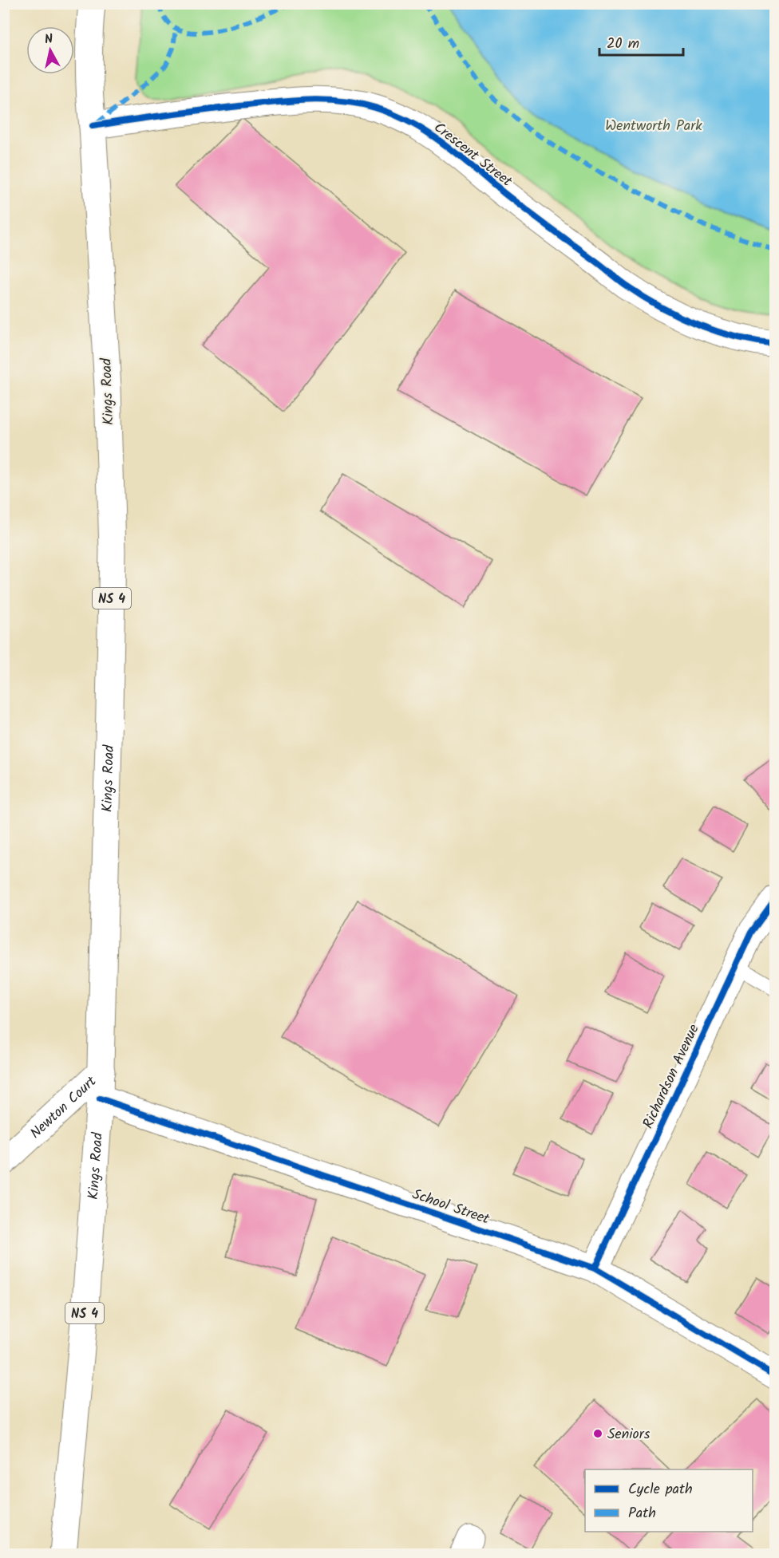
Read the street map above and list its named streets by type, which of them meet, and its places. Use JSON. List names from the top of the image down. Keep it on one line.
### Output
{"streets":{"street":["Crescent Street","Kings Road","NS 4","Richardson Avenue","Newton Court","School Street"]},"crossings":[["Crescent Street","Kings Road"],["Kings Road","Newton Court"],["Kings Road","School Street"],["Richardson Avenue","School Street"]],"parks":["Wentworth Park"],"places":["Seniors"],"legend":["Cycle path","Path"],"scale_bar":"20 m","north":"top"}
